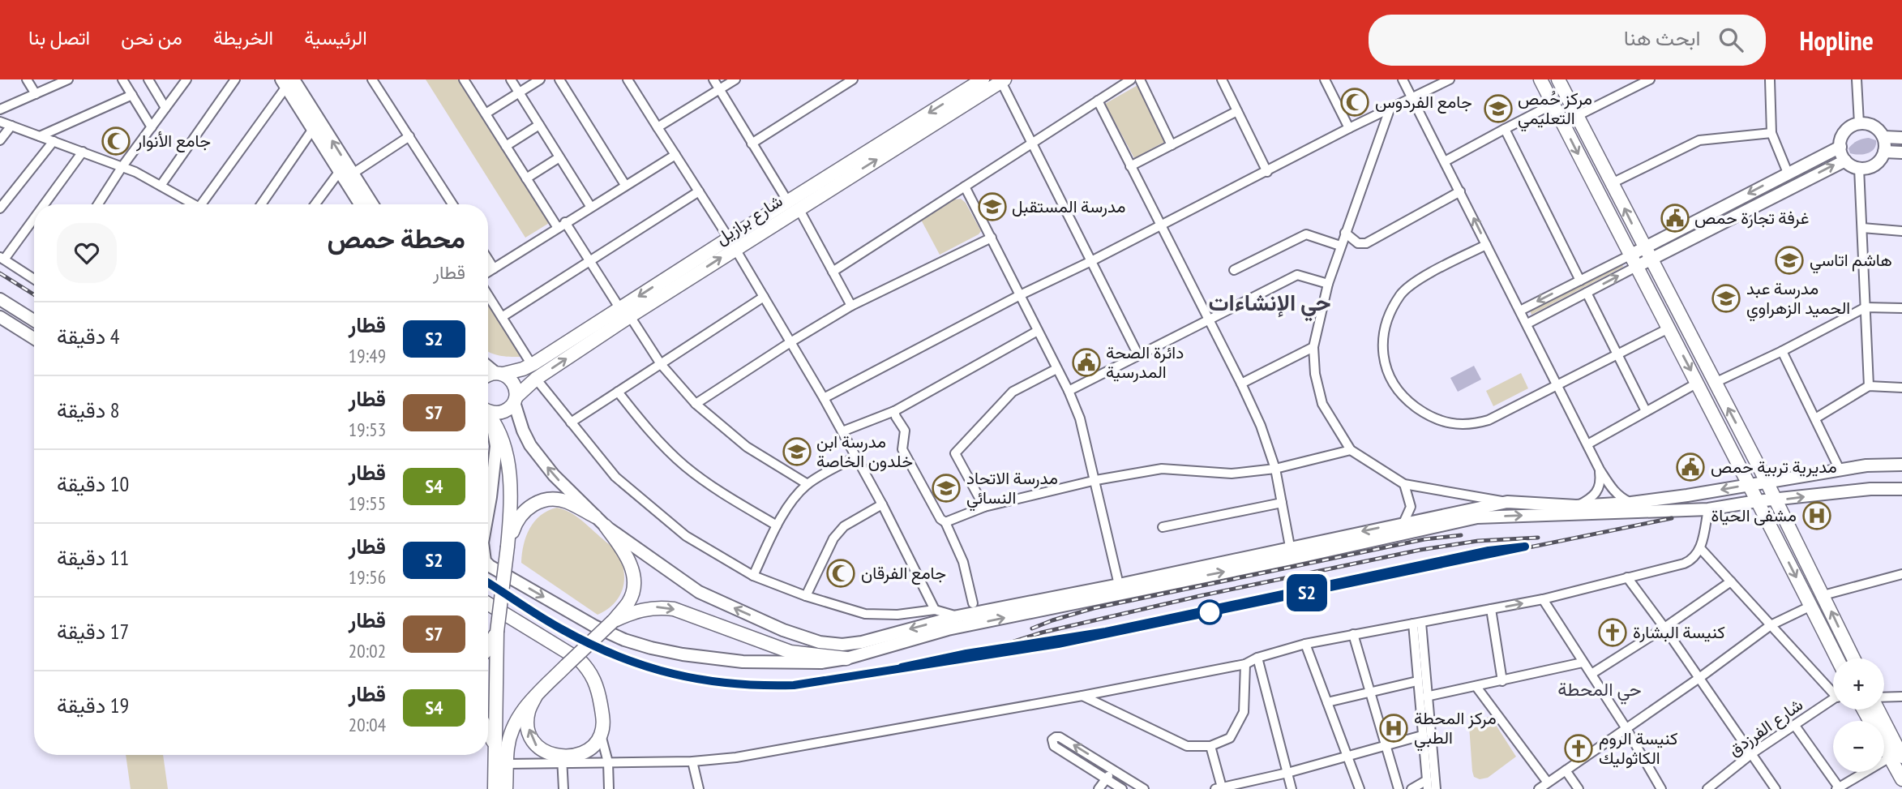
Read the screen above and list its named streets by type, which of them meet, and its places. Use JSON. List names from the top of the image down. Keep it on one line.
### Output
{"streets":{"highway":["شارع برازيل"],"street":["شارع الفرزدق"]},"districts":["حي الإنشاءات","حي المحطة"],"places":{"mosque":["جامع الفردوس","جامع الأنوار","جامع الفرقان"],"school or university":["مركز حُمص التعليمي","مدرسة المستقبل","هاشم اتاسي","مدرسة عبد الحميد الزهراوي","مدرسة ابن خلدون الخاصة","مدرسة الاتحاد النسائي"],"public building":["غرفة تجارة حمص","دائرة الصحة المدرسية","مديرية تربية حمص"],"hospital":["مشفى الحياة","مركز المحطة الطبي"],"church":["كنيسة البشارة","كنيسة الروم الكاثوليك"]},"page":{"header":"Hopline","search":"ابحث هنا","nav":["الرئيسية","الخريطة","من نحن","اتصل بنا"],"on_map":"S2","heading":["محطة حمص","قطار"],"list":[{"mark":"S2","name":"قطار","note":"19:49","value":"4 دقيقة"},{"mark":"S7","name":"قطار","note":"19:53","value":"8 دقيقة"},{"mark":"S4","name":"قطار","note":"19:55","value":"10 دقيقة"},{"mark":"S2","name":"قطار","note":"19:56","value":"11 دقيقة"},{"mark":"S7","name":"قطار","note":"20:02","value":"17 دقيقة"},{"mark":"S4","name":"قطار","note":"20:04","value":"19 دقيقة"}],"map_buttons":["+","−"]}}
